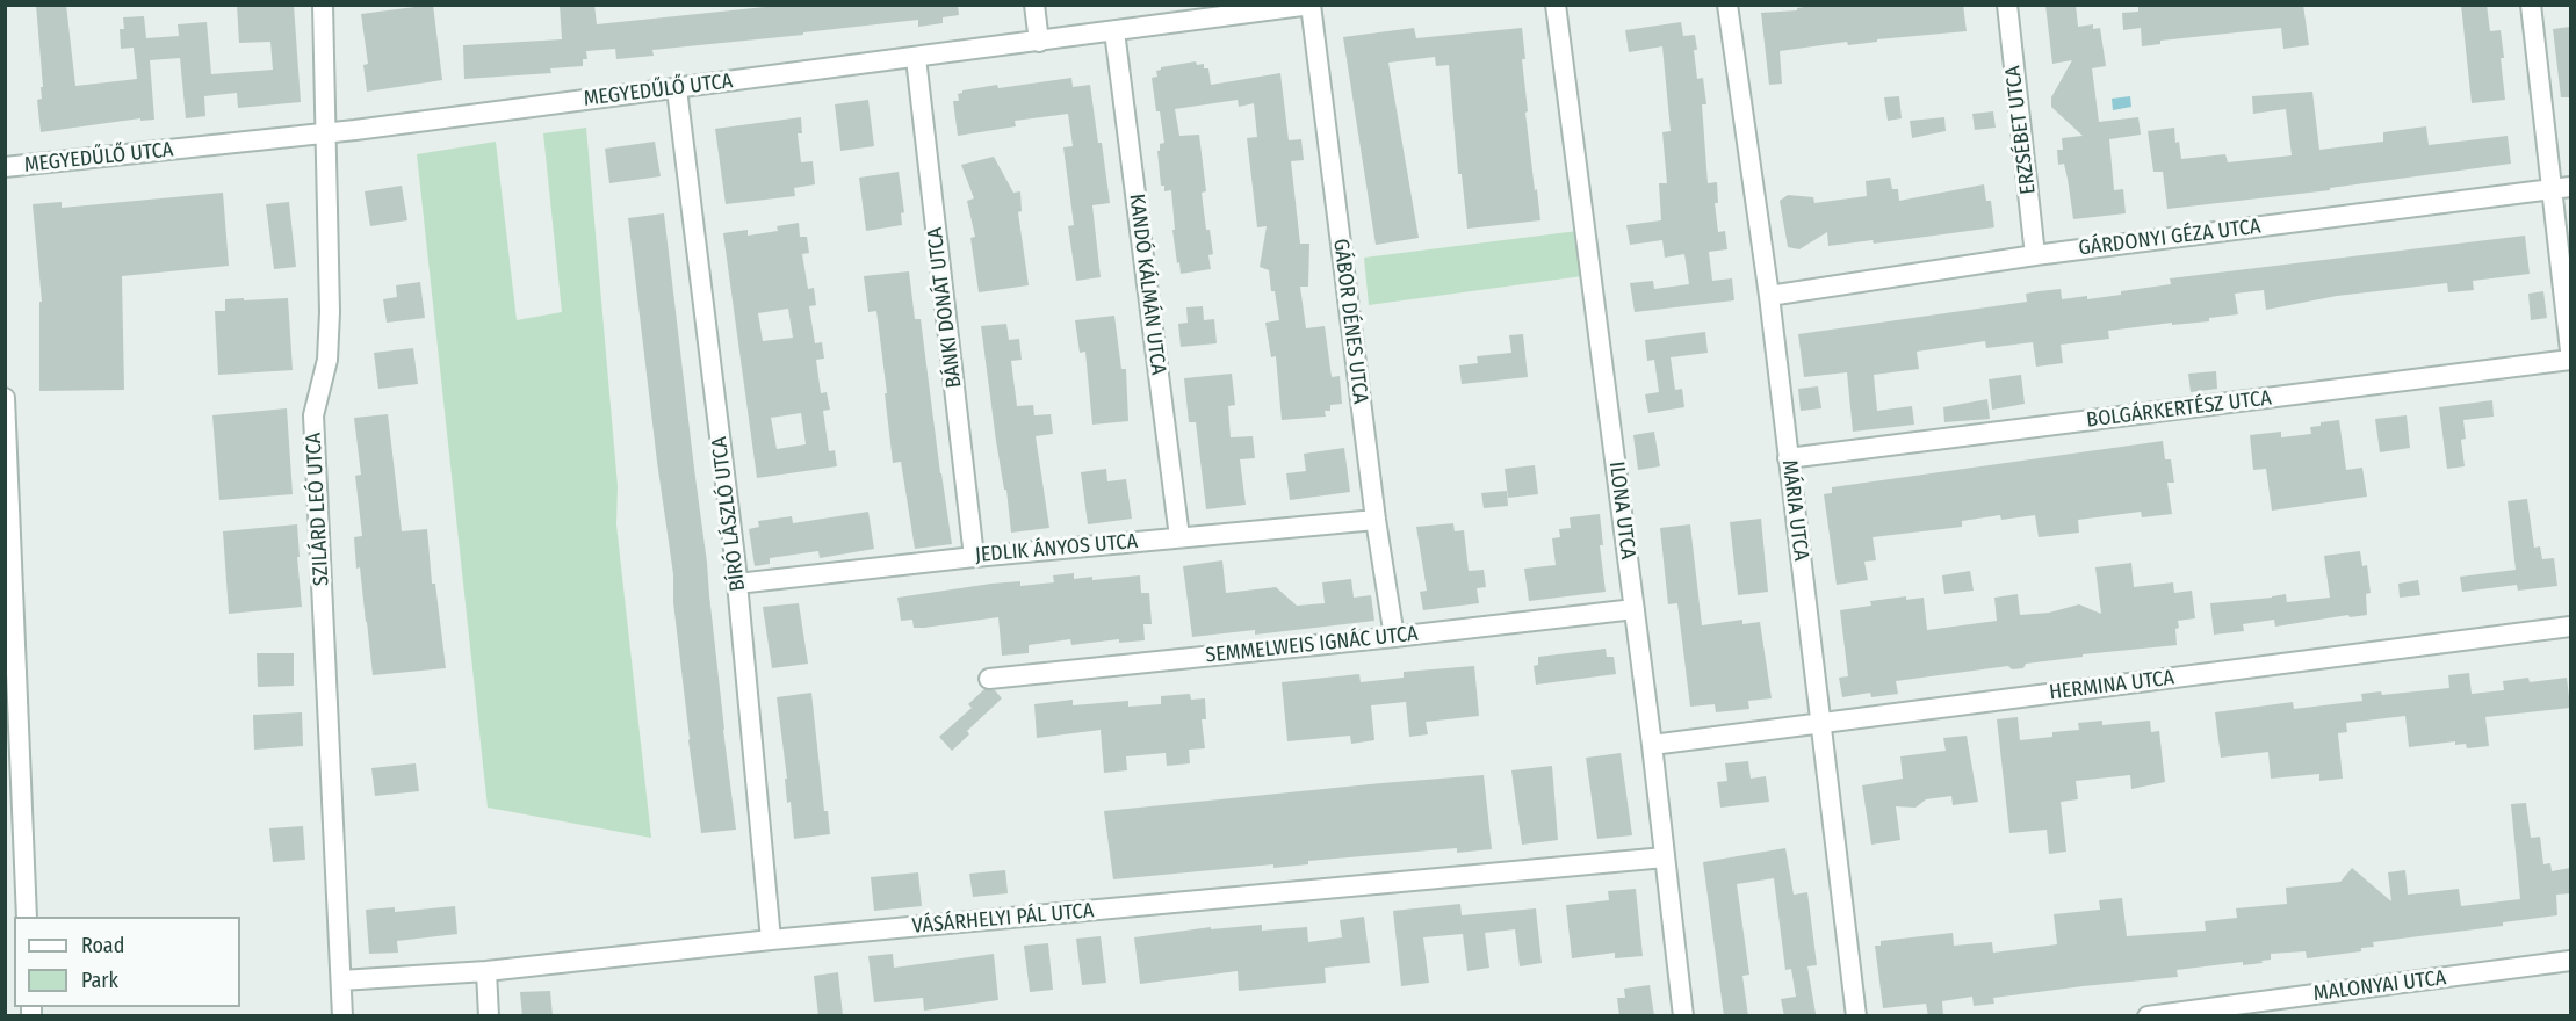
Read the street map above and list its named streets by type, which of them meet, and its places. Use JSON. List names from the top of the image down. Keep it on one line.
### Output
{"streets":{"street":["MEGYEDŰLŐ UTCA","ERZSÉBET UTCA","GÁRDONYI GÉZA UTCA","KANDÓ KÁLMÁN UTCA","BÁNKI DONÁT UTCA","GÁBOR DÉNES UTCA","BOLGÁRKERTÉSZ UTCA","SZILÁRD LEÓ UTCA","ILONA UTCA","MÁRIA UTCA","BÍRÓ LÁSZLÓ UTCA","JEDLIK ÁNYOS UTCA","SEMMELWEIS IGNÁC UTCA","HERMINA UTCA","VÁSÁRHELYI PÁL UTCA","MALONYAI UTCA"]},"crossings":[["MEGYEDŰLŐ UTCA","KANDÓ KÁLMÁN UTCA"],["MEGYEDŰLŐ UTCA","BÁNKI DONÁT UTCA"],["MEGYEDŰLŐ UTCA","GÁBOR DÉNES UTCA"],["MEGYEDŰLŐ UTCA","SZILÁRD LEÓ UTCA"],["MEGYEDŰLŐ UTCA","BÍRÓ LÁSZLÓ UTCA"],["ERZSÉBET UTCA","GÁRDONYI GÉZA UTCA"],["GÁRDONYI GÉZA UTCA","MÁRIA UTCA"],["KANDÓ KÁLMÁN UTCA","JEDLIK ÁNYOS UTCA"],["BÁNKI DONÁT UTCA","JEDLIK ÁNYOS UTCA"],["GÁBOR DÉNES UTCA","JEDLIK ÁNYOS UTCA"],["GÁBOR DÉNES UTCA","SEMMELWEIS IGNÁC UTCA"],["BOLGÁRKERTÉSZ UTCA","MÁRIA UTCA"],["SZILÁRD LEÓ UTCA","VÁSÁRHELYI PÁL UTCA"],["ILONA UTCA","SEMMELWEIS IGNÁC UTCA"],["ILONA UTCA","HERMINA UTCA"],["ILONA UTCA","VÁSÁRHELYI PÁL UTCA"],["MÁRIA UTCA","HERMINA UTCA"],["BÍRÓ LÁSZLÓ UTCA","JEDLIK ÁNYOS UTCA"],["BÍRÓ LÁSZLÓ UTCA","VÁSÁRHELYI PÁL UTCA"]],"legend":["Road","Park"]}
